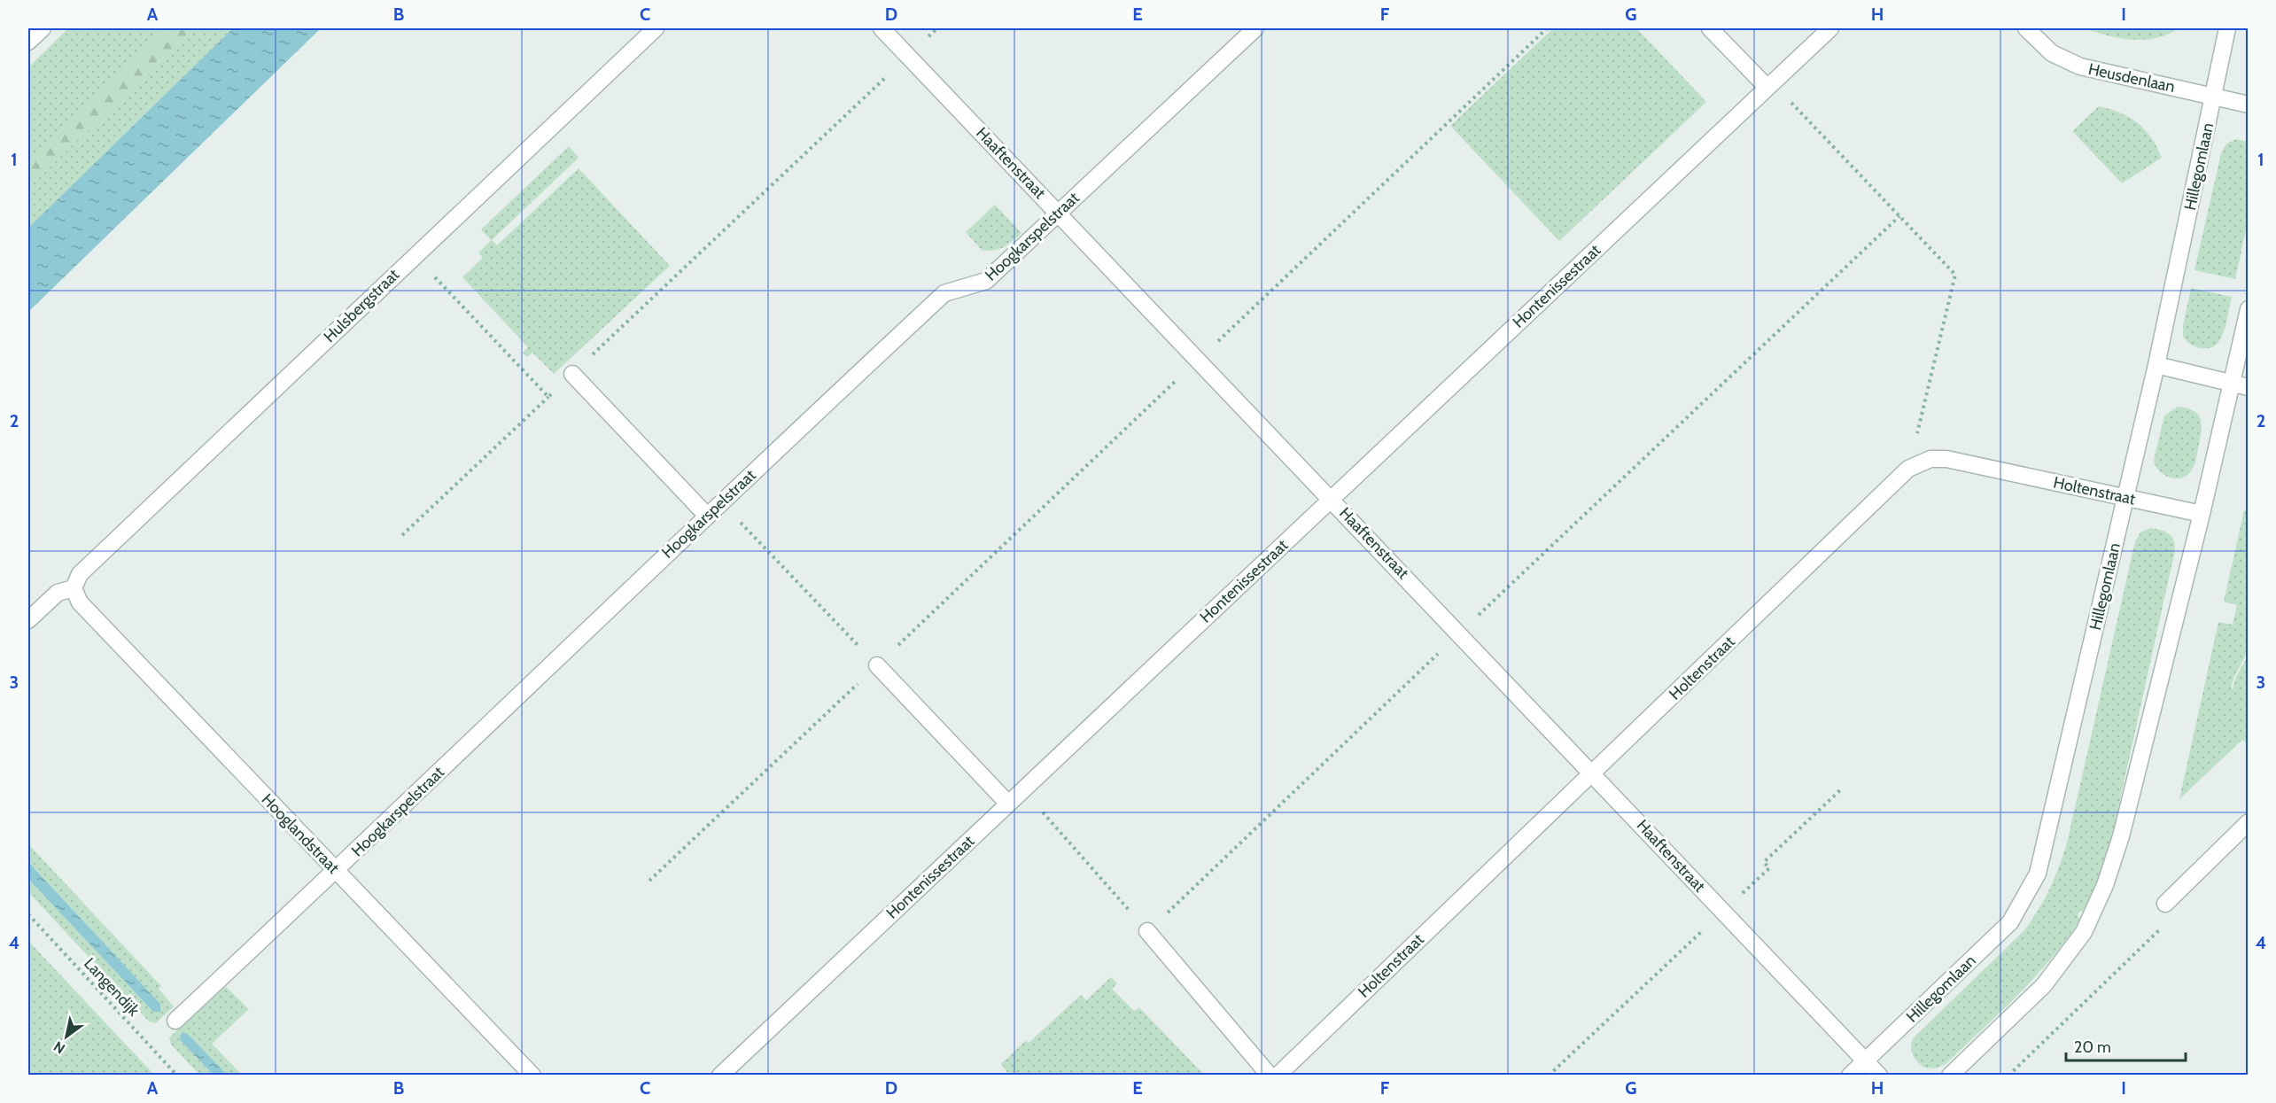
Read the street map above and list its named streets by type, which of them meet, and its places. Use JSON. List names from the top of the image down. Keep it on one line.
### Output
{"streets":{"street":["Heusdenlaan","Haaftenstraat","Hillegomlaan","Hoogkarspelstraat","Hontenissestraat","Hulsbergstraat","Holtenstraat","Hooglandstraat"],"path":["Langendijk"]},"crossings":[["Heusdenlaan","Hillegomlaan"],["Haaftenstraat","Hillegomlaan"],["Haaftenstraat","Hoogkarspelstraat"],["Haaftenstraat","Hontenissestraat"],["Haaftenstraat","Holtenstraat"],["Hillegomlaan","Holtenstraat"],["Hoogkarspelstraat","Hooglandstraat"],["Hulsbergstraat","Hooglandstraat"]],"scale_bar":"20 m","north":"bottom left","grid":{"columns":["A","B","C","D","E","F","G","H","I"],"rows":["1","2","3","4"]}}
